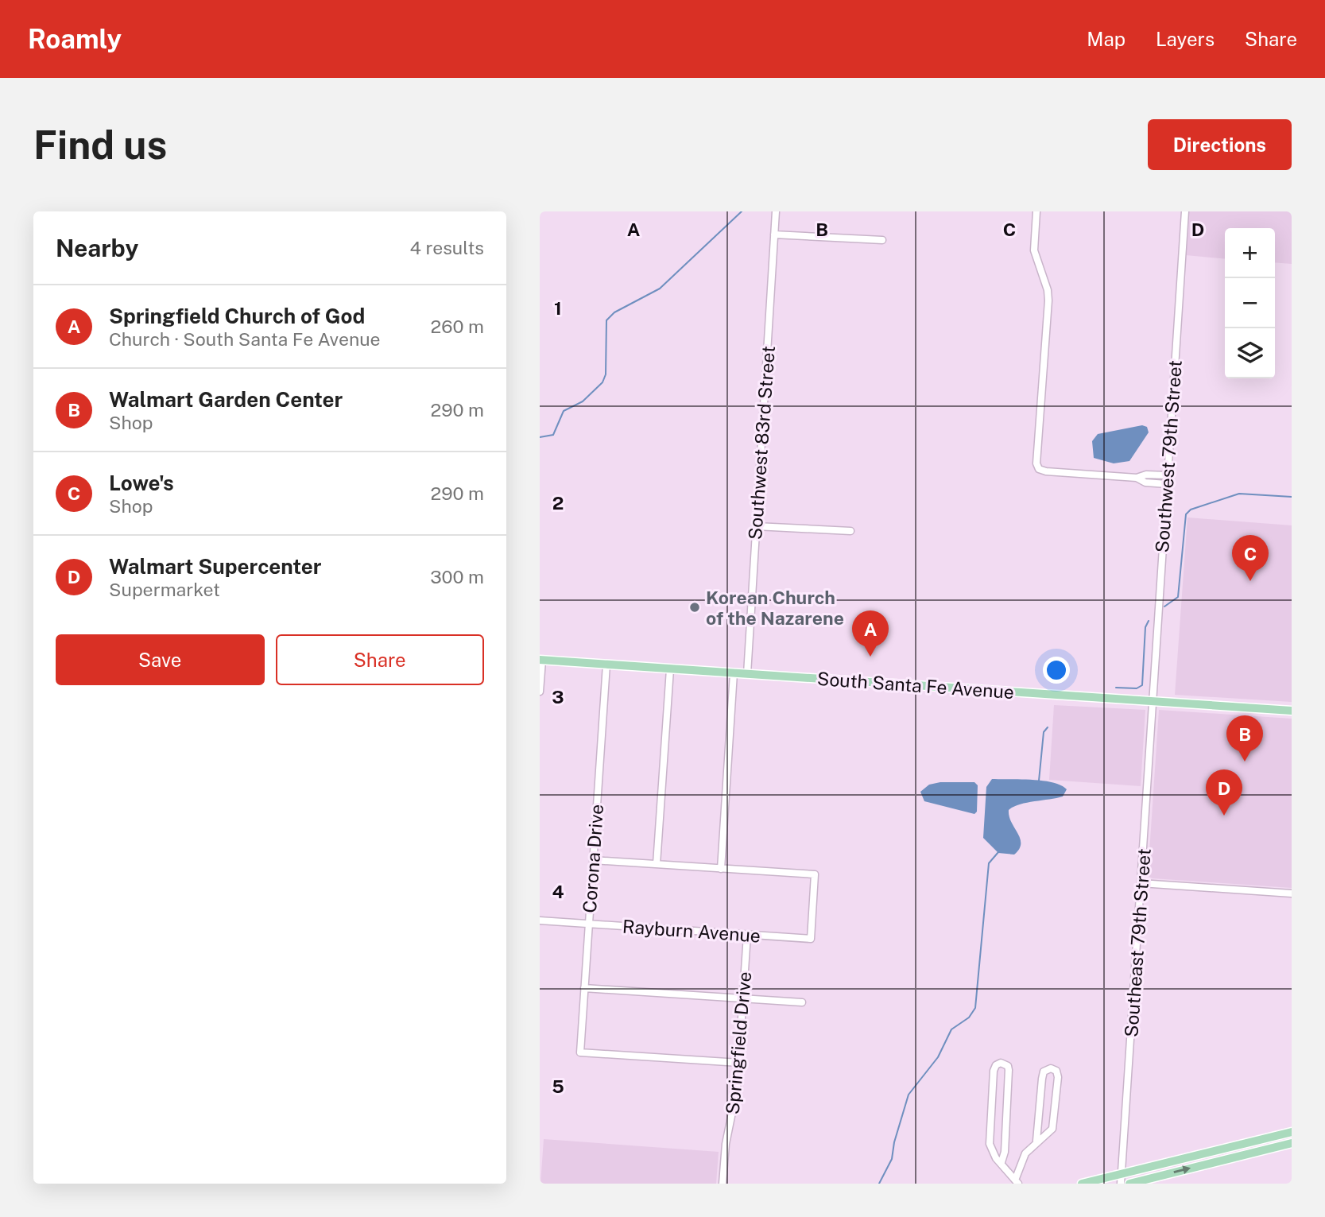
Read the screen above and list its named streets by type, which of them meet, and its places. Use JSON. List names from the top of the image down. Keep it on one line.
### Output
{"streets":{"main road":["South Santa Fe Avenue"],"street":["Southwest 83rd Street","Southwest 79th Street","Corona Drive","Rayburn Avenue","Southeast 79th Street","Springfield Drive"]},"crossings":[["Southwest 83rd Street","South Santa Fe Avenue"],["Southwest 79th Street","South Santa Fe Avenue"],["Southwest 79th Street","Southeast 79th Street"],["South Santa Fe Avenue","Corona Drive"],["South Santa Fe Avenue","Southeast 79th Street"],["Corona Drive","Rayburn Avenue"],["Corona Drive","Springfield Drive"],["Rayburn Avenue","Springfield Drive"]],"places":["Korean Church of the Nazarene"],"page":{"header":"Roamly","nav":["Map","Layers","Share"],"buttons":["Directions",["Save","Share"]],"title":"Find us","heading":["Nearby","4 results"],"map_buttons":["+","−"],"list":[{"mark":"A","name":"Springfield Church of God","note":"Church · South Santa Fe Avenue","value":"260 m"},{"mark":"B","name":"Walmart Garden Center","note":"Shop","value":"290 m"},{"mark":"C","name":"Lowe's","note":"Shop","value":"290 m"},{"mark":"D","name":"Walmart Supercenter","note":"Supermarket","value":"300 m"}],"pins":["C","A","B","D"]},"grid":{"columns":["A","B","C","D"],"rows":["1","2","3","4","5"]}}
